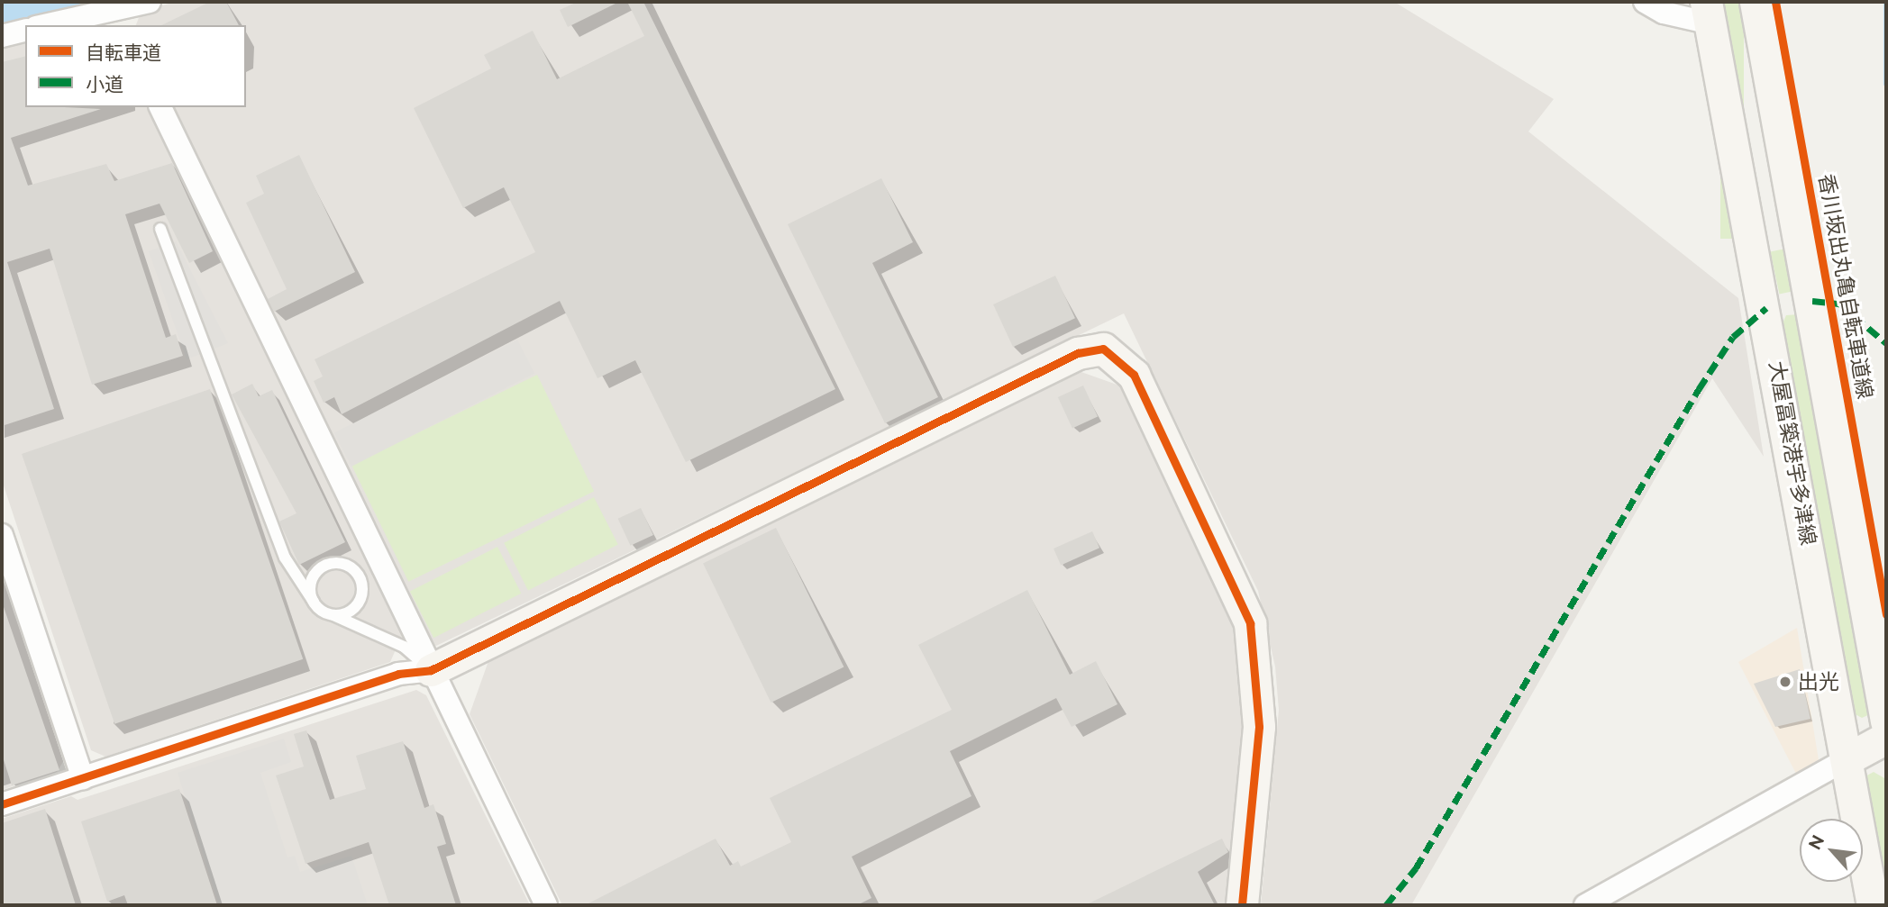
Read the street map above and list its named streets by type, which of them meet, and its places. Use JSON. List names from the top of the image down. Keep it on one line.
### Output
{"streets":{"main road":["大屋冨築港宇多津線"],"cycle path":["香川坂出丸亀自転車道線"]},"places":["出光"],"legend":["自転車道","小道"],"north":"top left"}
